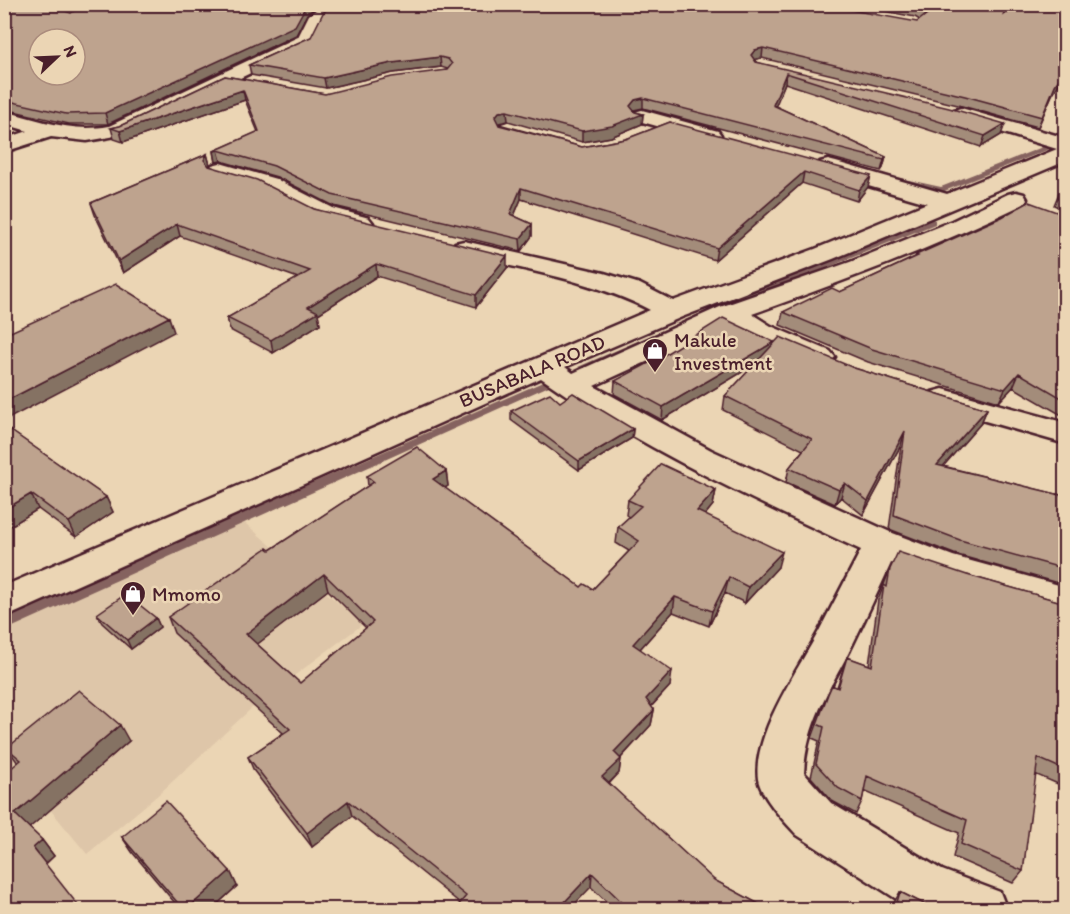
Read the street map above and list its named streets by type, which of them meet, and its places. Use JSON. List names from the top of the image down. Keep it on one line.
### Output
{"streets":{"street":["BUSABALA ROAD"]},"places":{"shop":["Makule Investment","Mmomo"]},"north":"top right"}
